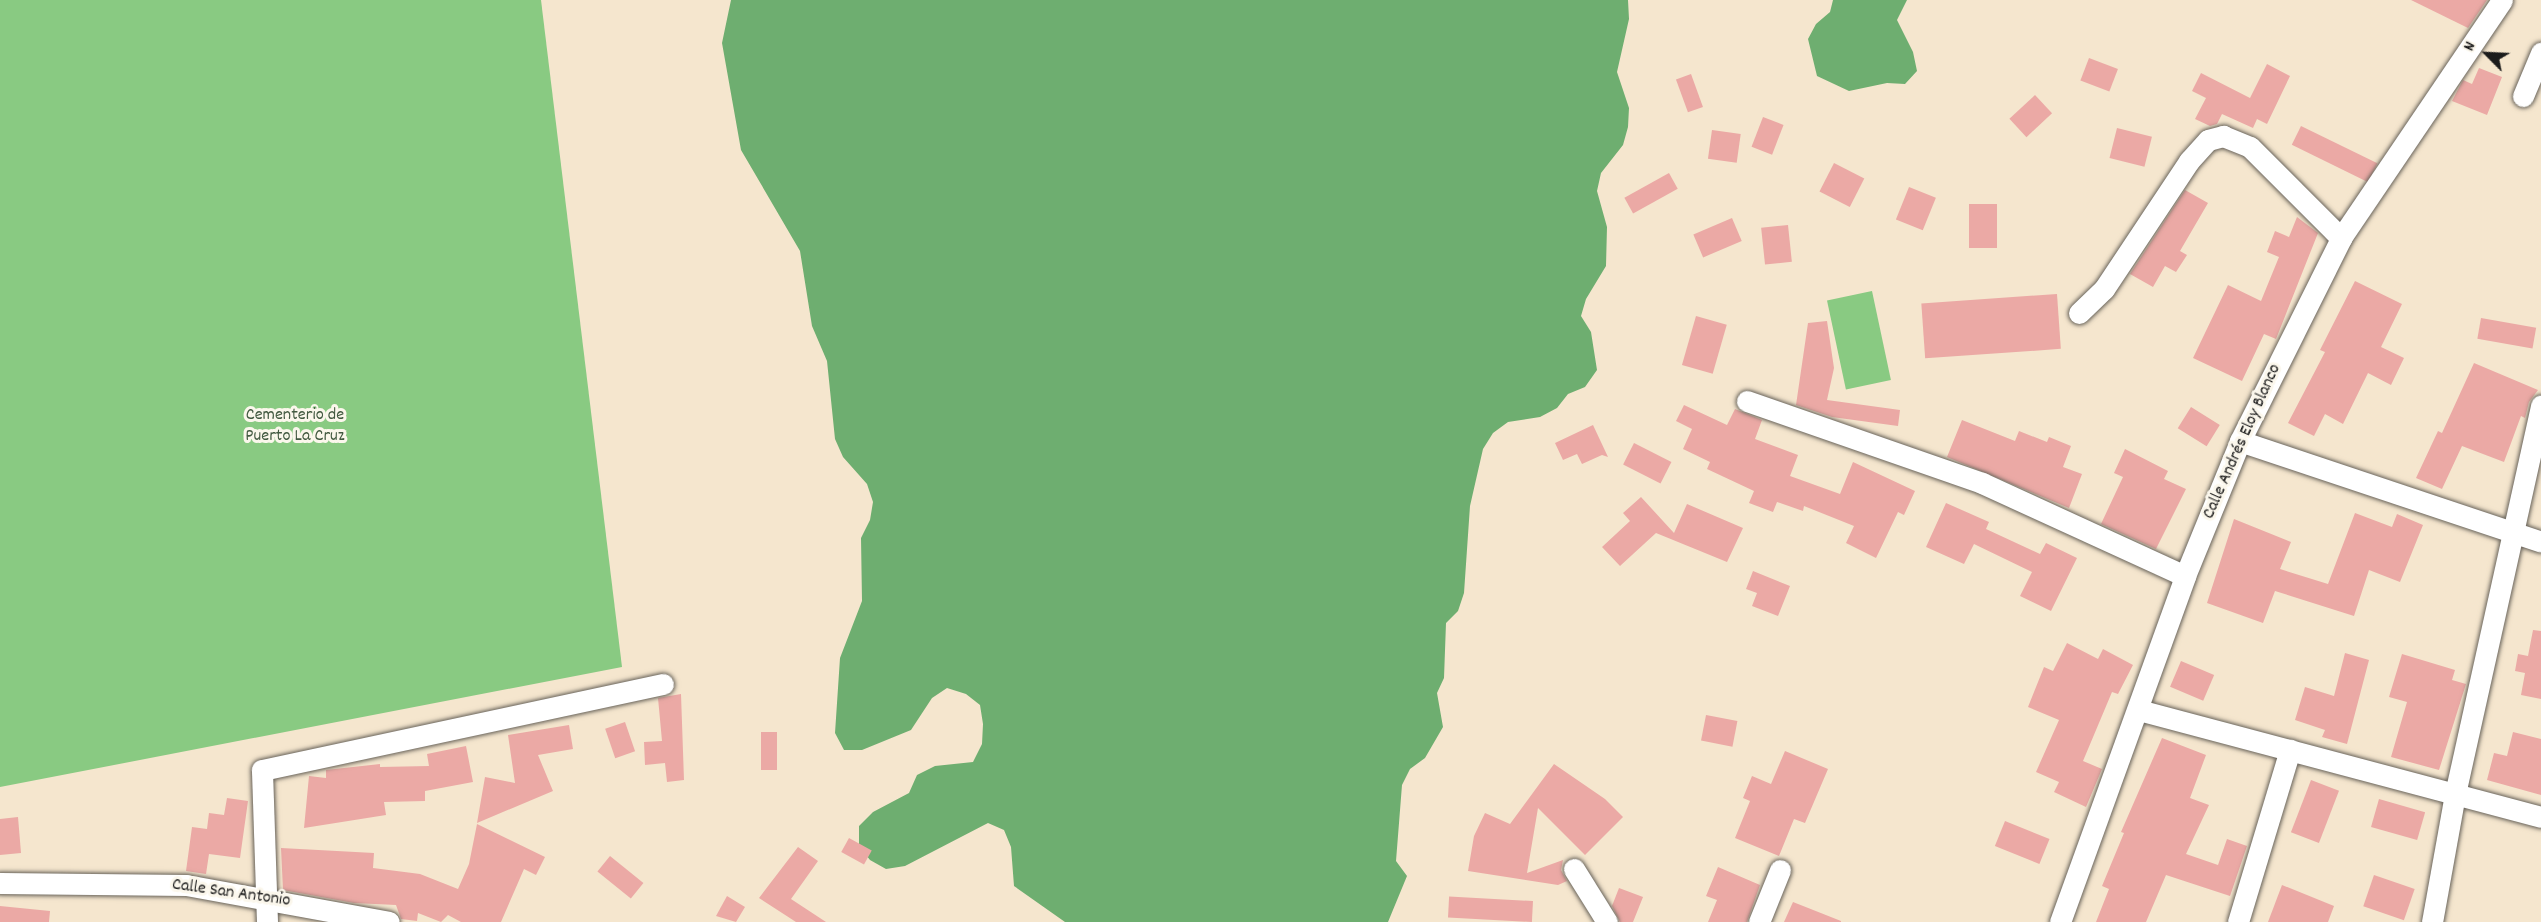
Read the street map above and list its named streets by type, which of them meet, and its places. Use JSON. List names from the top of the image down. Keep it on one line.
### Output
{"streets":{"street":["Calle Andrés Eloy Blanco","Calle San Antonio"]},"parks":["Cementerio de Puerto La Cruz"],"north":"top left"}
